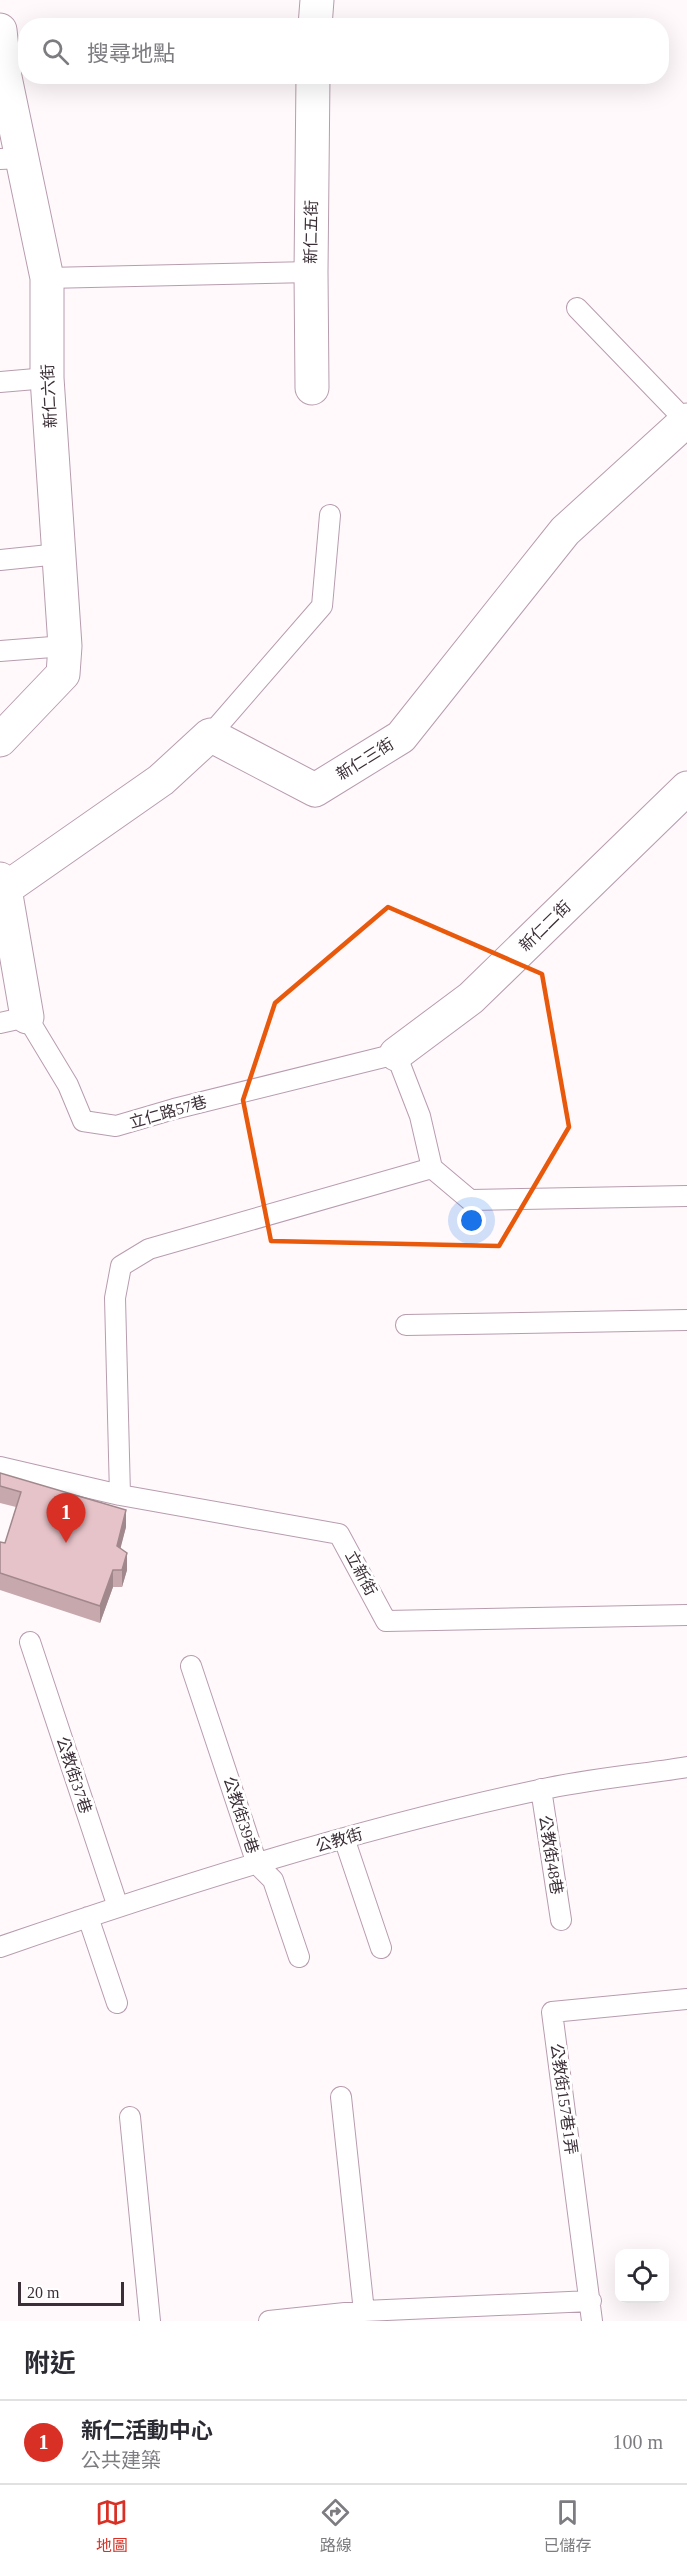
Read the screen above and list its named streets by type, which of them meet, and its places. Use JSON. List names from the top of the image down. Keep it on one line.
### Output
{"streets":{"street":["新仁五街","新仁六街","新仁三街","新仁二街"],"lane":["立仁路57巷","立新街","公教街37巷","公教街39巷","公教街","公教街48巷","公教街157巷1弄"]},"crossings":[["新仁二街","立仁路57巷"],["公教街37巷","公教街"],["公教街39巷","公教街"],["公教街","公教街48巷"]],"scale_bar":"20 m","page":{"search":"搜尋地點","pins":"1","scale":"20 m","heading":"附近","list":[{"mark":"1","name":"新仁活動中心","note":"公共建築","value":"100 m"}],"nav":["地圖","路線","已儲存"]}}
